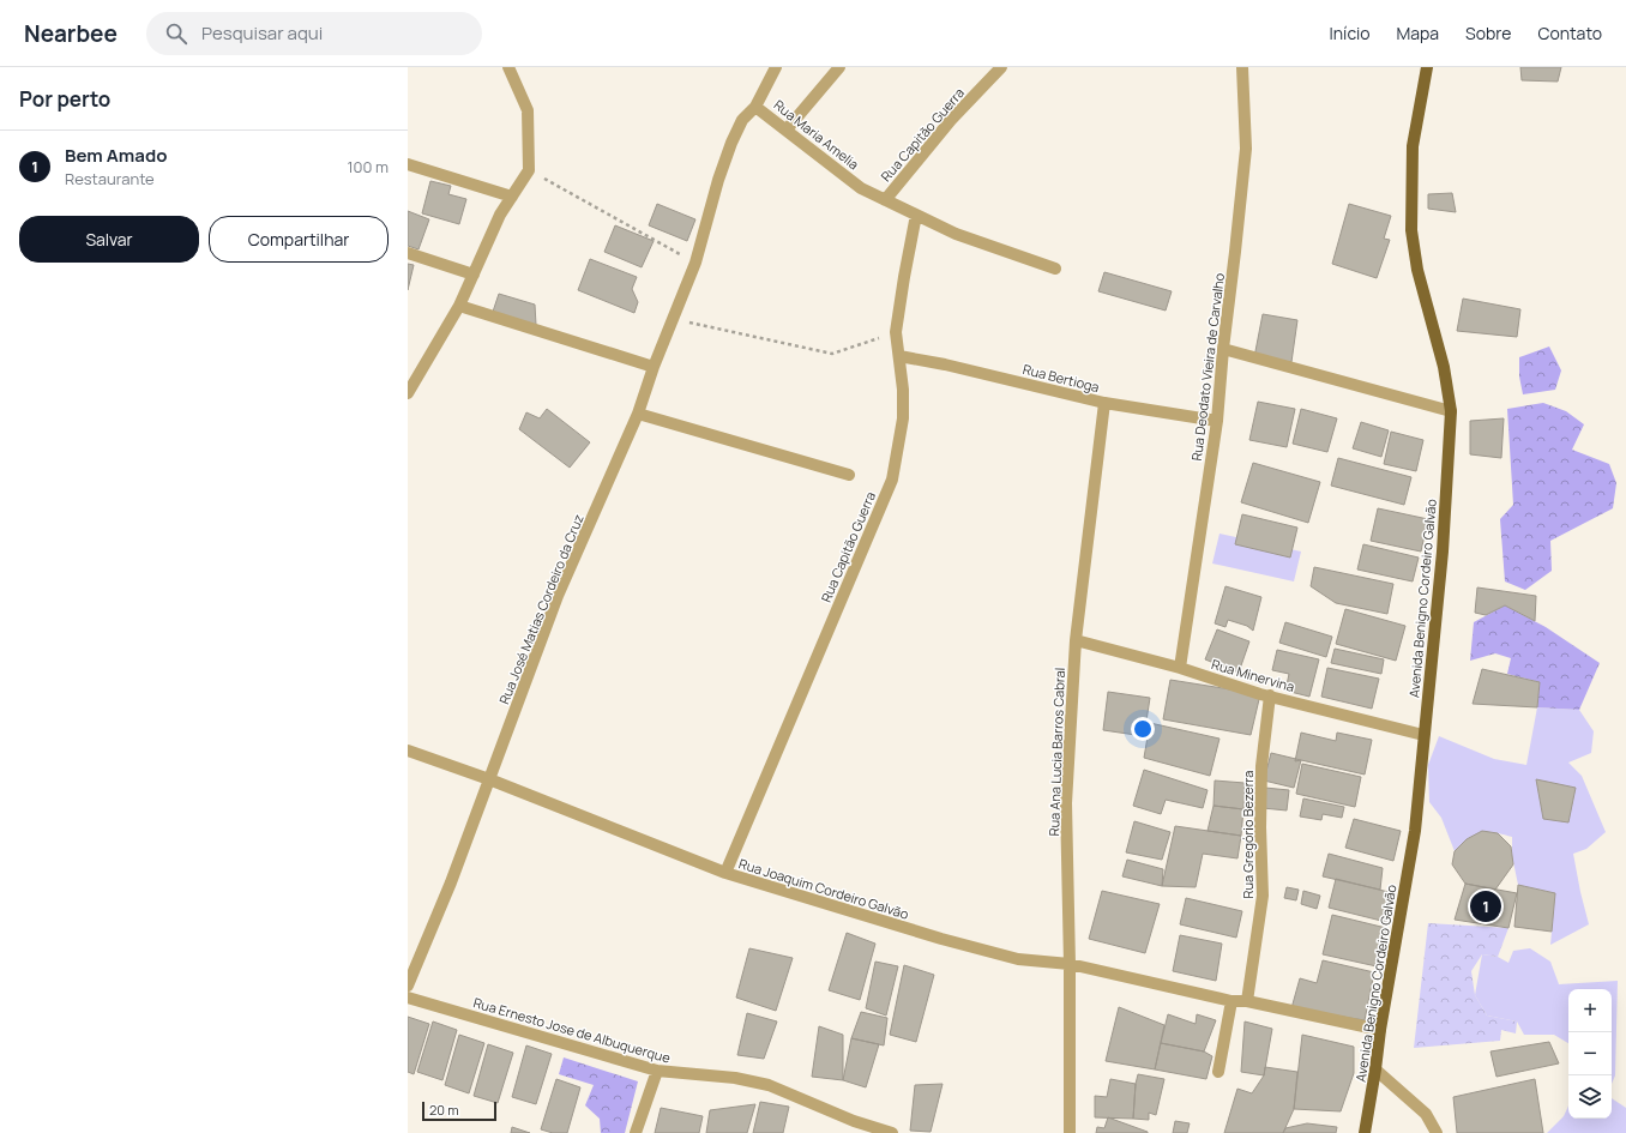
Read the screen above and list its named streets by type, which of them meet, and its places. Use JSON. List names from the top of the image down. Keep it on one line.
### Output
{"streets":{"main road":["Avenida Benigno Cordeiro Galvão"],"street":["Rua Maria Amelia","Rua Capitão Guerra","Rua Deodato Vieira de Carvalho","Rua Bertioga","Rua José Matias Cordeiro da Cruz","Rua Minervina","Rua Ana Lucia Barros Cabral","Rua Gregório Bezerra","Rua Joaquim Cordeiro Galvão","Rua Ernesto Jose de Albuquerque"]},"crossings":[["Rua Maria Amelia","Rua Capitão Guerra"],["Rua Maria Amelia","Rua José Matias Cordeiro da Cruz"],["Rua Capitão Guerra","Rua Bertioga"],["Rua Capitão Guerra","Rua Joaquim Cordeiro Galvão"],["Rua Deodato Vieira de Carvalho","Rua Bertioga"],["Rua Deodato Vieira de Carvalho","Rua Minervina"],["Rua Bertioga","Rua Ana Lucia Barros Cabral"],["Avenida Benigno Cordeiro Galvão","Rua Minervina"],["Avenida Benigno Cordeiro Galvão","Rua Joaquim Cordeiro Galvão"],["Rua José Matias Cordeiro da Cruz","Rua Joaquim Cordeiro Galvão"],["Rua Minervina","Rua Ana Lucia Barros Cabral"],["Rua Minervina","Rua Gregório Bezerra"],["Rua Ana Lucia Barros Cabral","Rua Joaquim Cordeiro Galvão"],["Rua Gregório Bezerra","Rua Joaquim Cordeiro Galvão"]],"scale_bar":"20 m","page":{"header":"Nearbee","search":"Pesquisar aqui","nav":["Início","Mapa","Sobre","Contato"],"heading":"Por perto","list":[{"mark":"1","name":"Bem Amado","note":"Restaurante","value":"100 m"}],"buttons":["Salvar","Compartilhar"],"pins":"1","map_buttons":["+","−"],"scale":"20 m"}}
